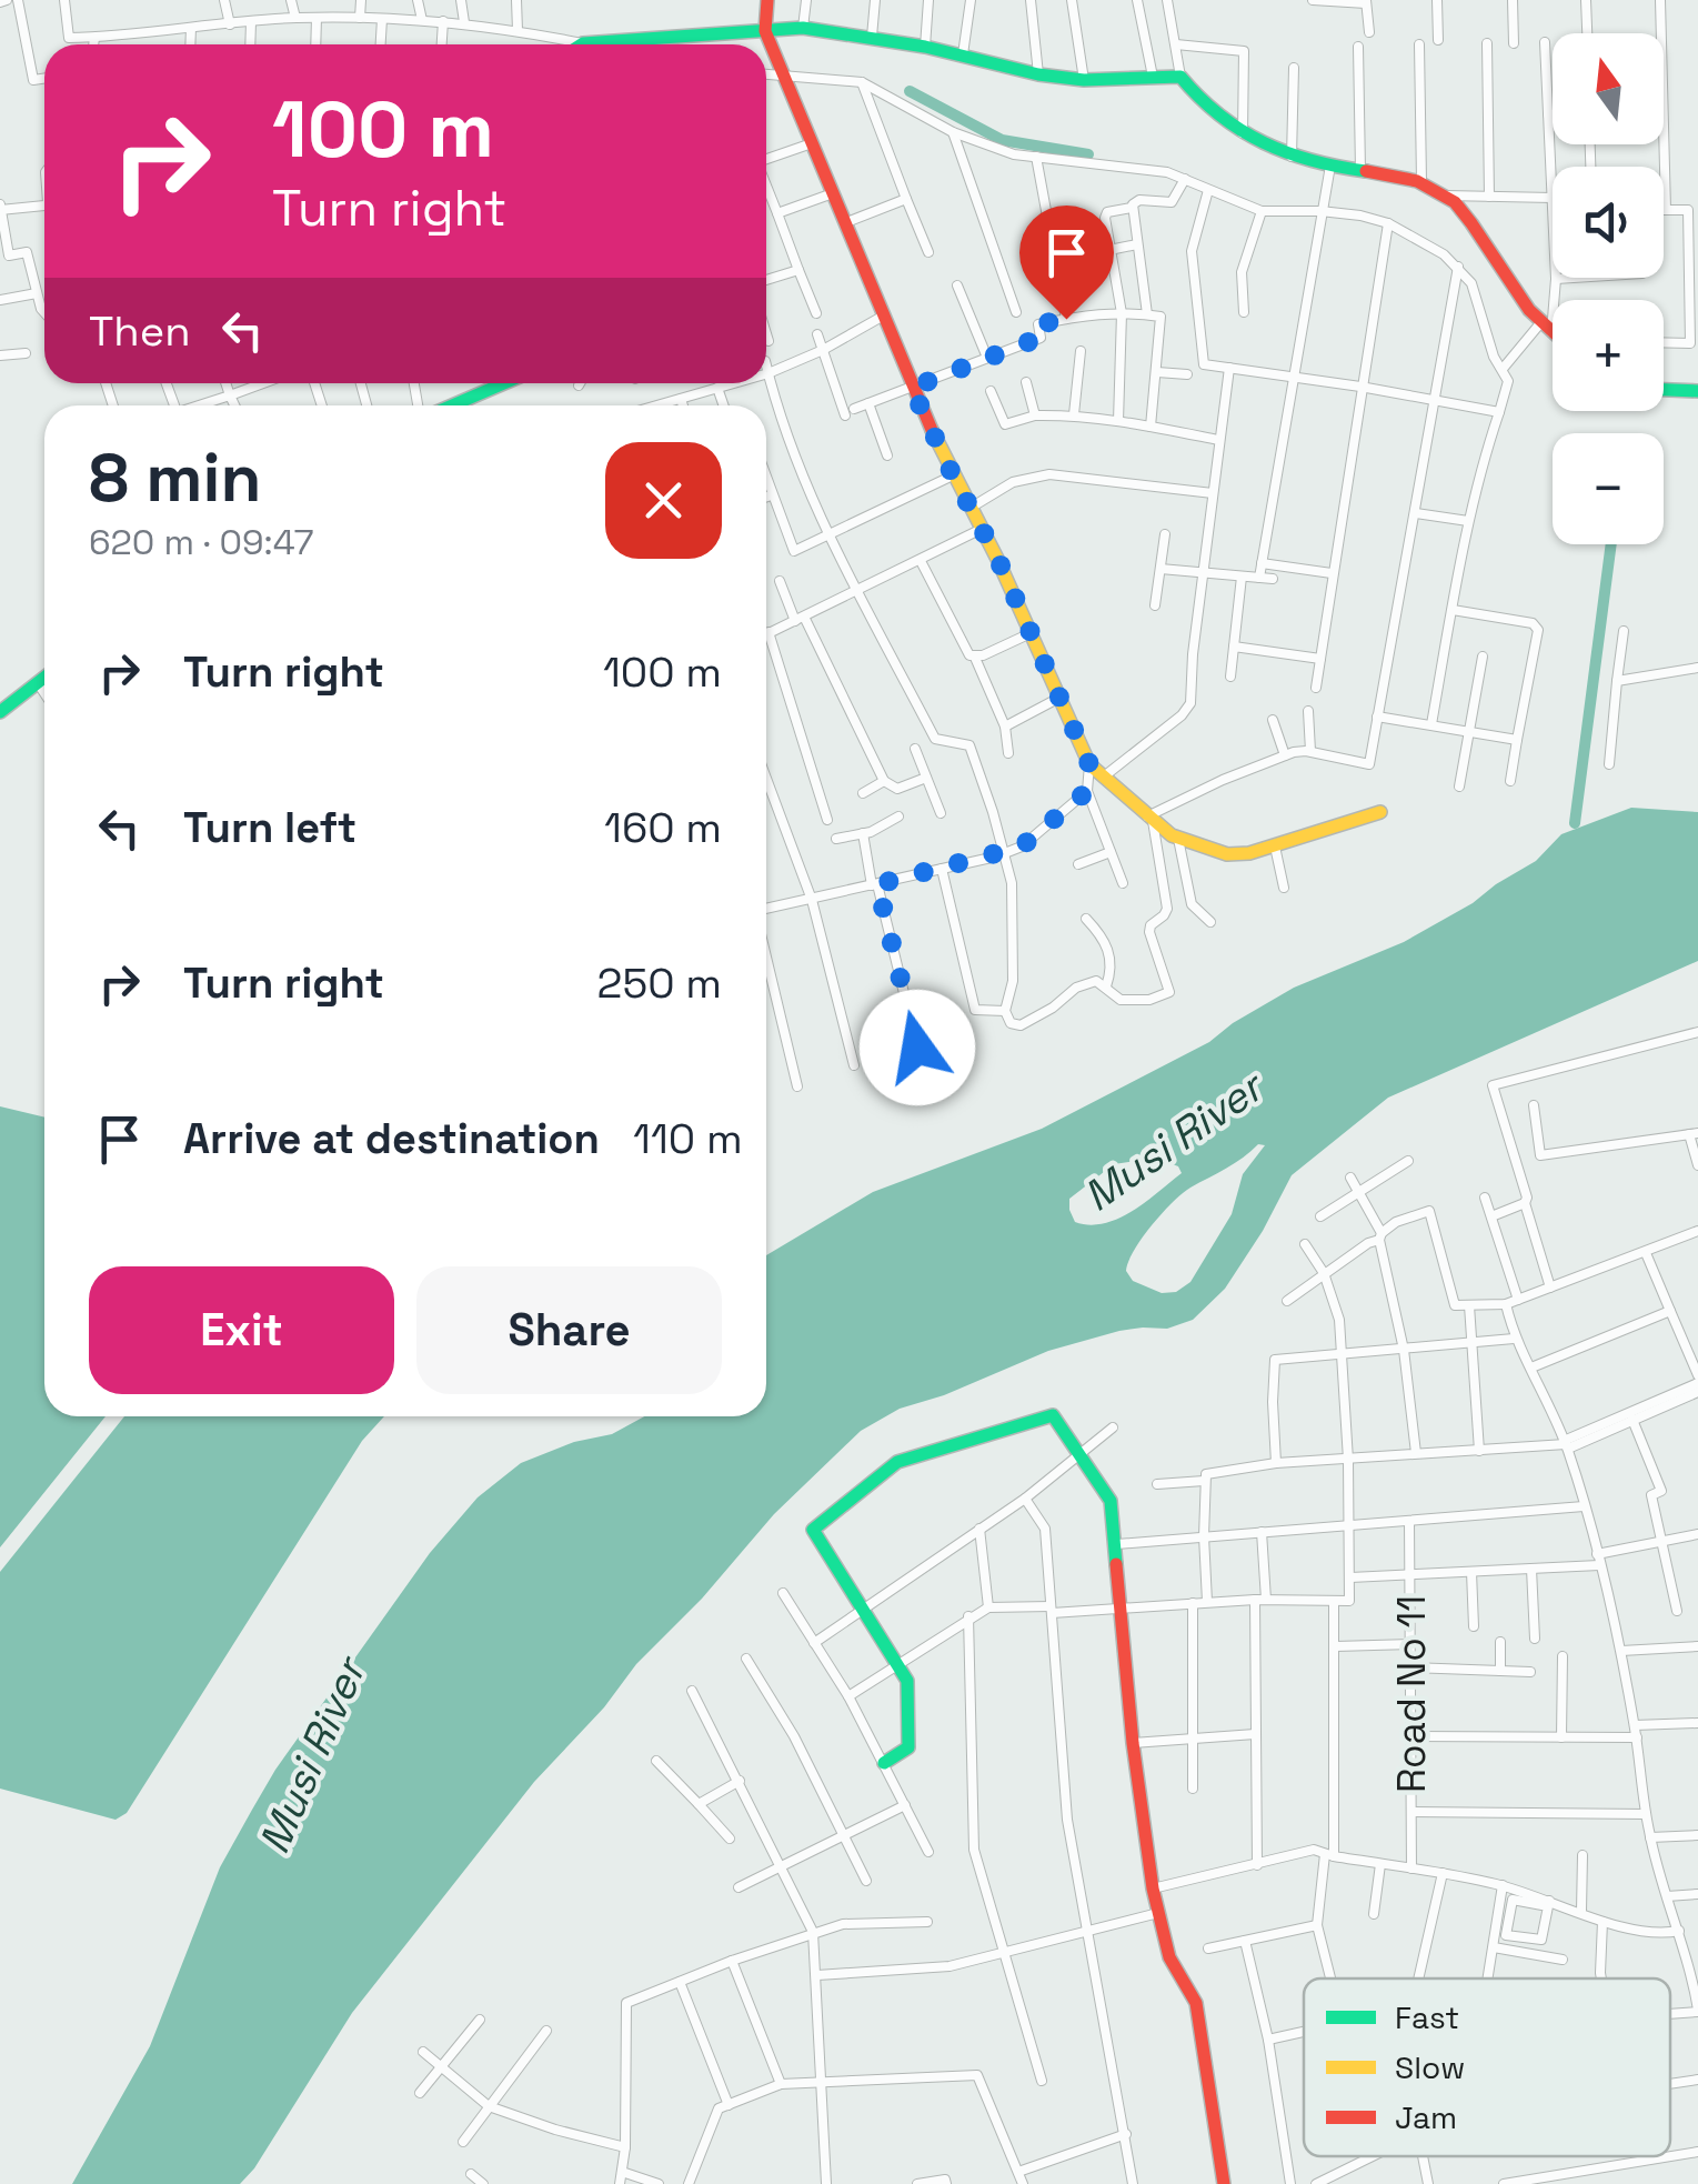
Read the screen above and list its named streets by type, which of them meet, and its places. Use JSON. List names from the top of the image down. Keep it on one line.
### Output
{"streets":{"street":["Road No 11"]},"water":["Musi River"],"legend":["Fast","Slow","Jam"],"north":"top","page":{"map_buttons":["+","−"],"turn":["100 m","Turn right"],"then":"Then","heading":["8 min","620 m · 09:47"],"list":[{"name":"Turn right","value":"100 m"},{"name":"Turn left","value":"160 m"},{"name":"Turn right","value":"250 m"},{"name":"Arrive at destination","value":"110 m"}],"buttons":["Exit","Share"]}}
